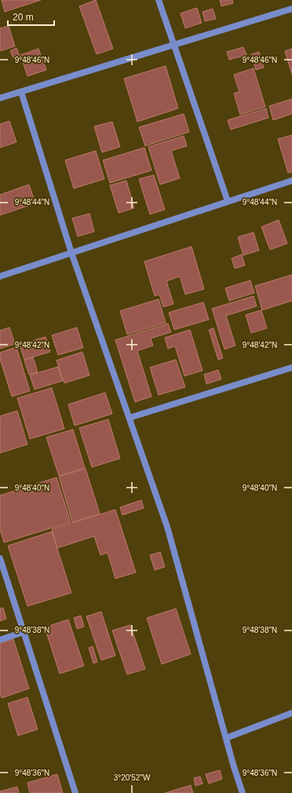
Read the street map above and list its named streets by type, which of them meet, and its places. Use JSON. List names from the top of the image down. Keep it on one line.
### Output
{"scale_bar":"20 m","coordinates":["9°48'46\"N","9°48'44\"N","9°48'42\"N","9°48'40\"N","9°48'38\"N","9°48'36\"N","3°20'52\"W"]}
